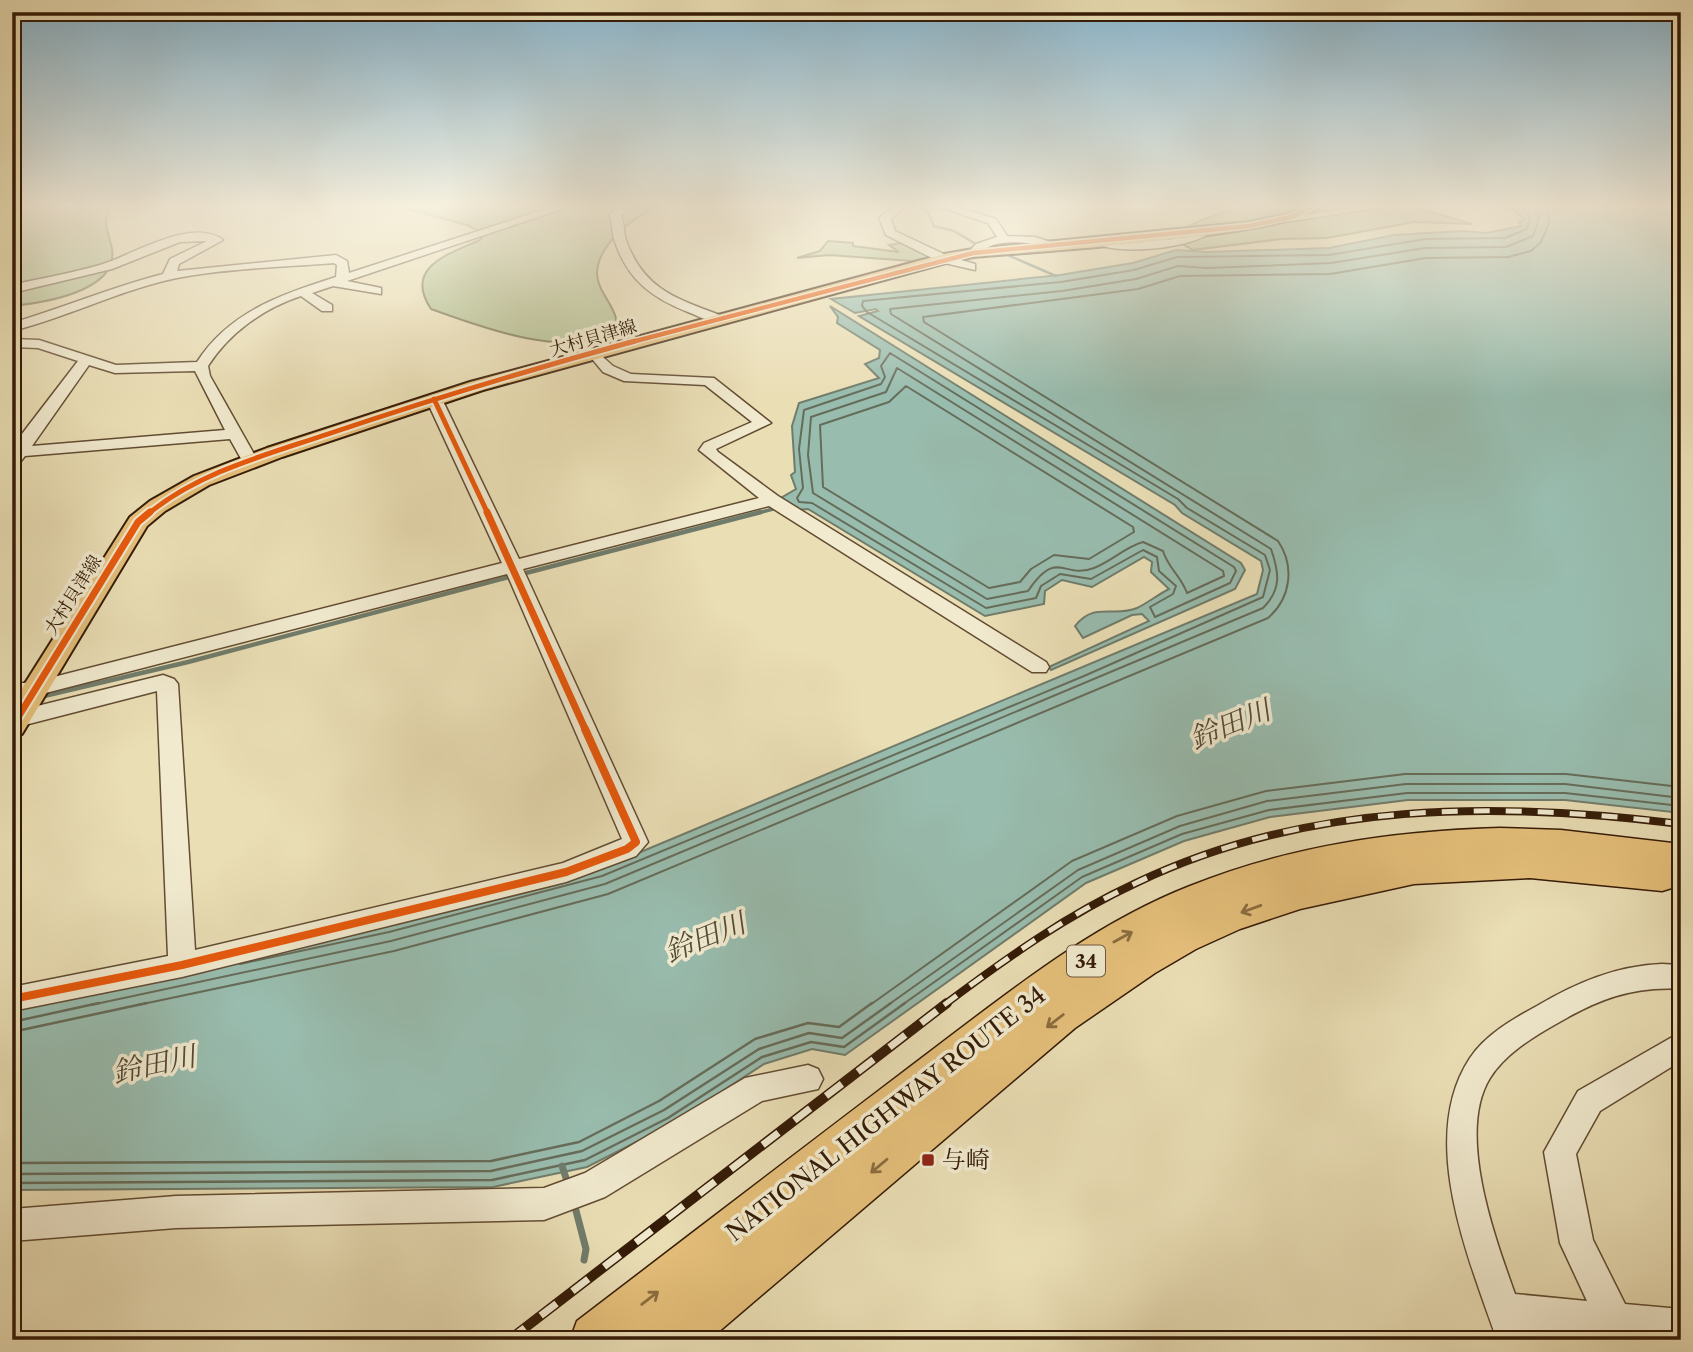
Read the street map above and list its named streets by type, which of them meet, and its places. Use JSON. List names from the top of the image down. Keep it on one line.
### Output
{"streets":{"highway":["34","NATIONAL HIGHWAY ROUTE 34"],"main road":["大村貝津線"]},"water":["鈴田川"],"places":{"transit":["与崎"]}}
